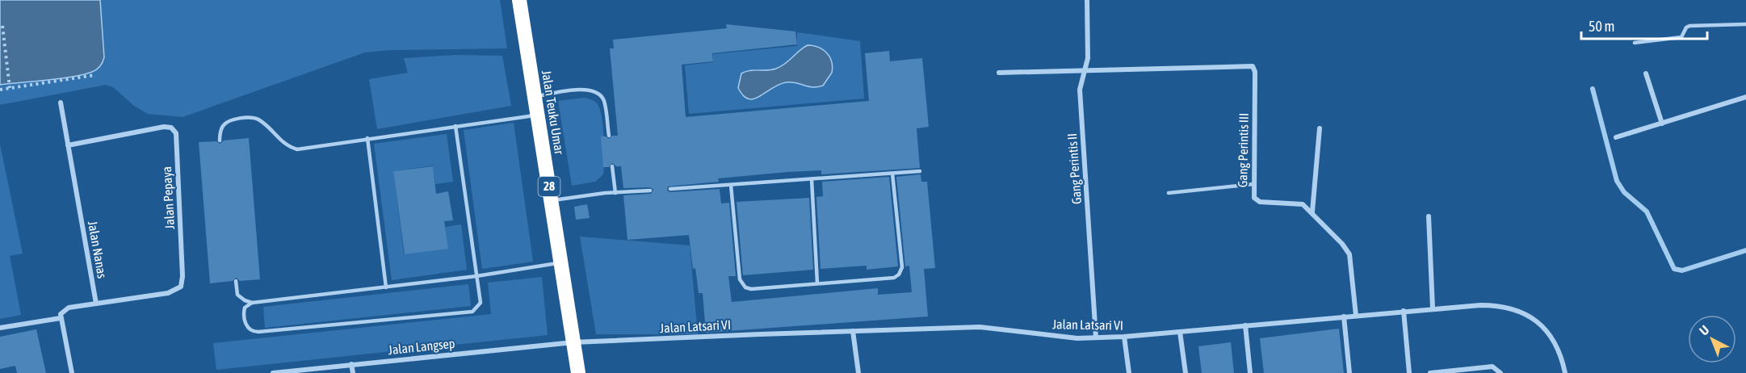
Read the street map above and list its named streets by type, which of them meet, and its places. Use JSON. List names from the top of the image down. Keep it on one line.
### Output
{"streets":{"highway":["Jalan Teuku Umar","28"],"street":["Gang Perintis III","Gang Perintis II","Jalan Pepaya","Jalan Nanas","Jalan Latsari VI","Jalan Langsep"]},"crossings":[["Jalan Teuku Umar","Jalan Latsari VI"],["Jalan Teuku Umar","Jalan Langsep"],["Gang Perintis III","Gang Perintis II"],["Gang Perintis III","Jalan Latsari VI"],["Gang Perintis II","Jalan Latsari VI"],["Jalan Pepaya","Jalan Nanas"],["Jalan Latsari VI","Jalan Langsep"]],"scale_bar":"50 m","north":"top left"}
